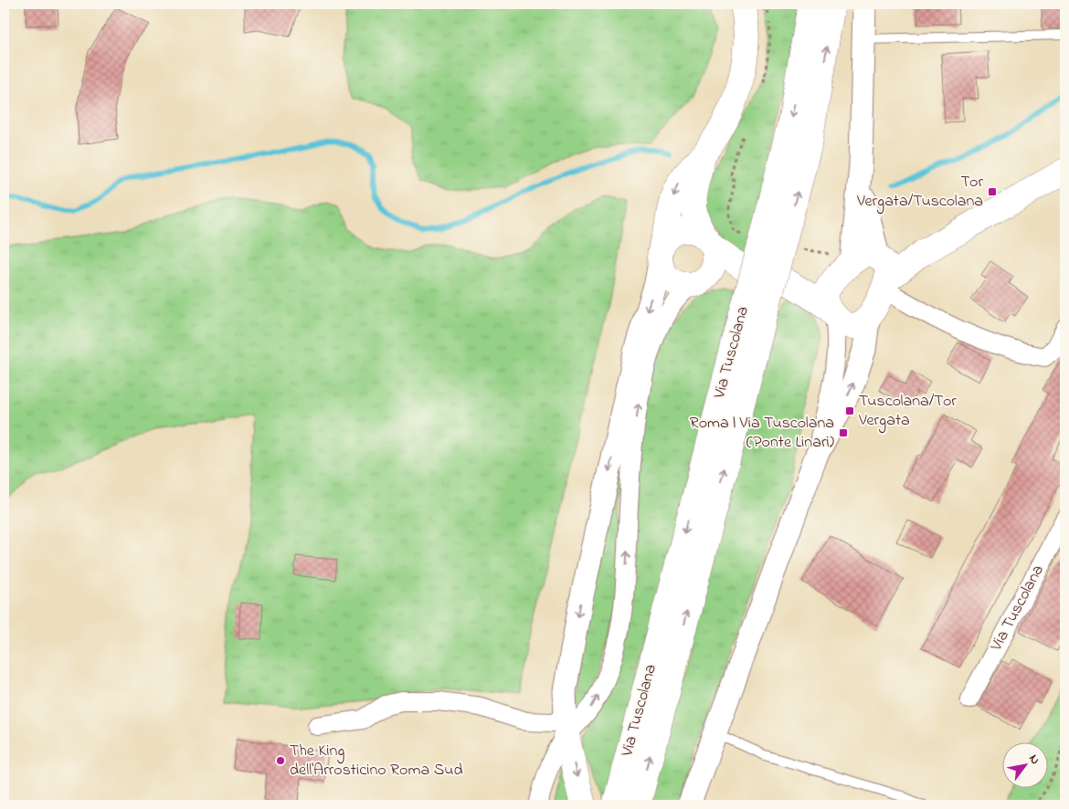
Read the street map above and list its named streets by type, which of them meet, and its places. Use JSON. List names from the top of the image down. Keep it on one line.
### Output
{"streets":{"main road":["Via Tuscolana"]},"places":{"transit":["Tor Vergata/Tuscolana","Tuscolana/Tor Vergata","Roma | Via Tuscolana (Ponte Linari)"],"other":["The King dell'Arrosticino Roma Sud"]},"north":"top right"}
